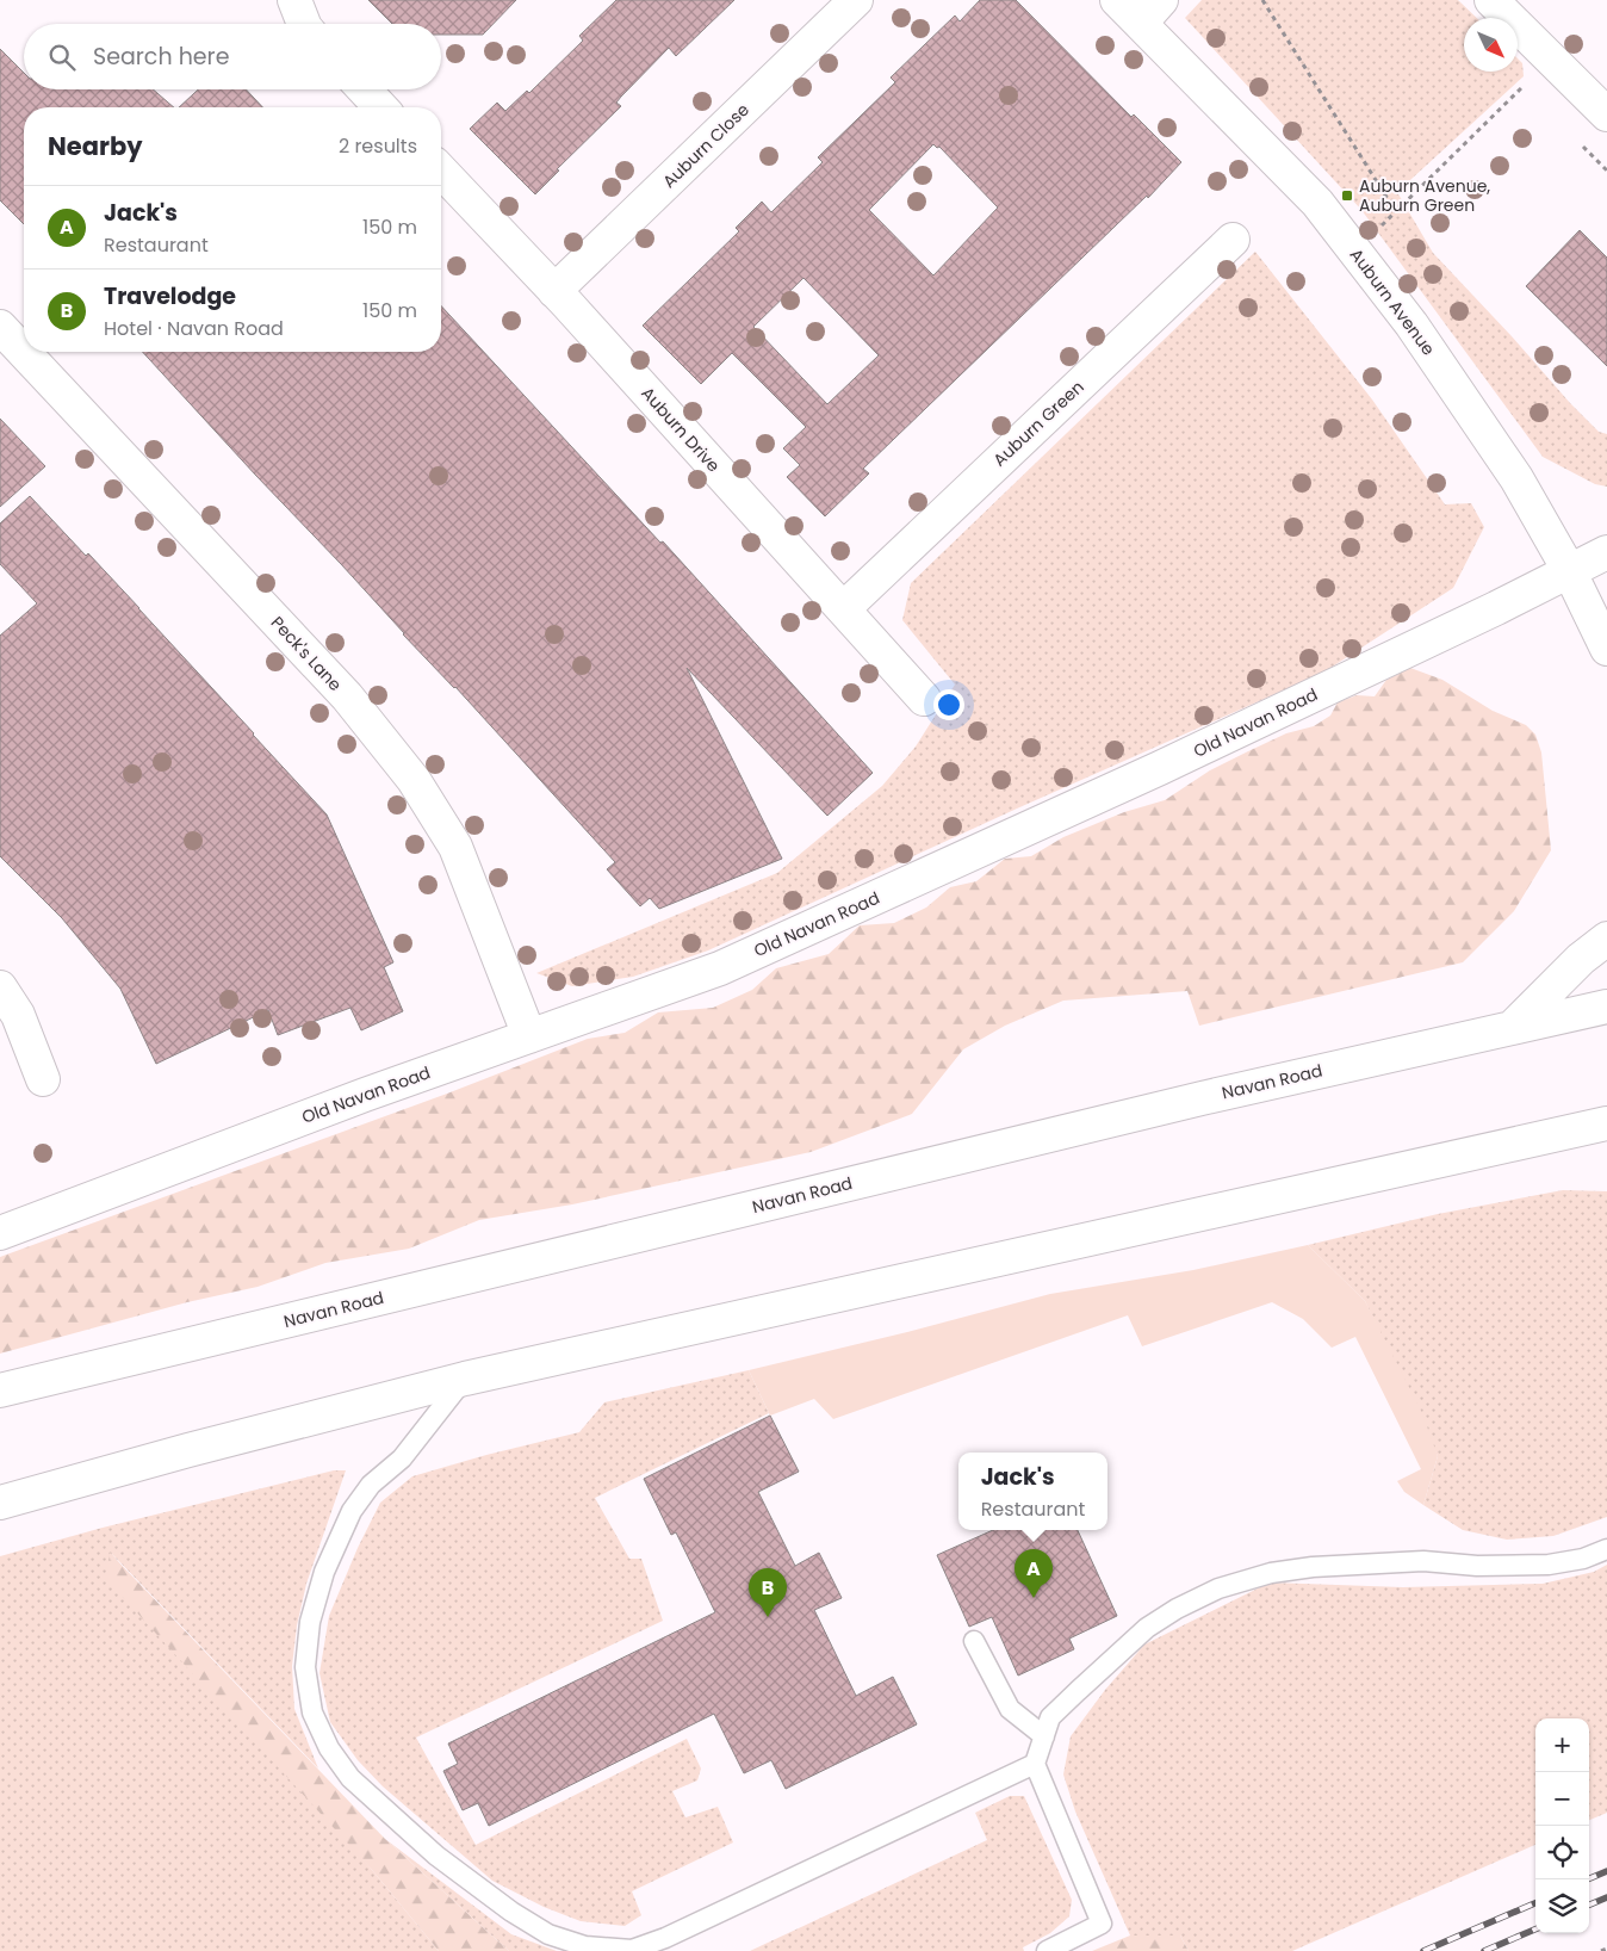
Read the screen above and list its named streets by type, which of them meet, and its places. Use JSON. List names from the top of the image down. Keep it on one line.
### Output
{"streets":{"street":["Auburn Close","Auburn Avenue","Auburn Green","Auburn Drive","Peck's Lane","Old Navan Road","Navan Road"]},"crossings":[["Auburn Close","Auburn Drive"],["Auburn Avenue","Old Navan Road"],["Auburn Green","Auburn Drive"],["Peck's Lane","Old Navan Road"]],"places":{"transit":["Auburn Avenue, Auburn Green"]},"north":"bottom right","page":{"search":"Search here","heading":["Nearby","2 results"],"list":[{"mark":"A","name":"Jack's","note":"Restaurant","value":"150 m"},{"mark":"B","name":"Travelodge","note":"Hotel · Navan Road","value":"150 m"}],"popup":["Jack's","Restaurant"],"pins":["A","B"],"map_buttons":["+","−"]}}
